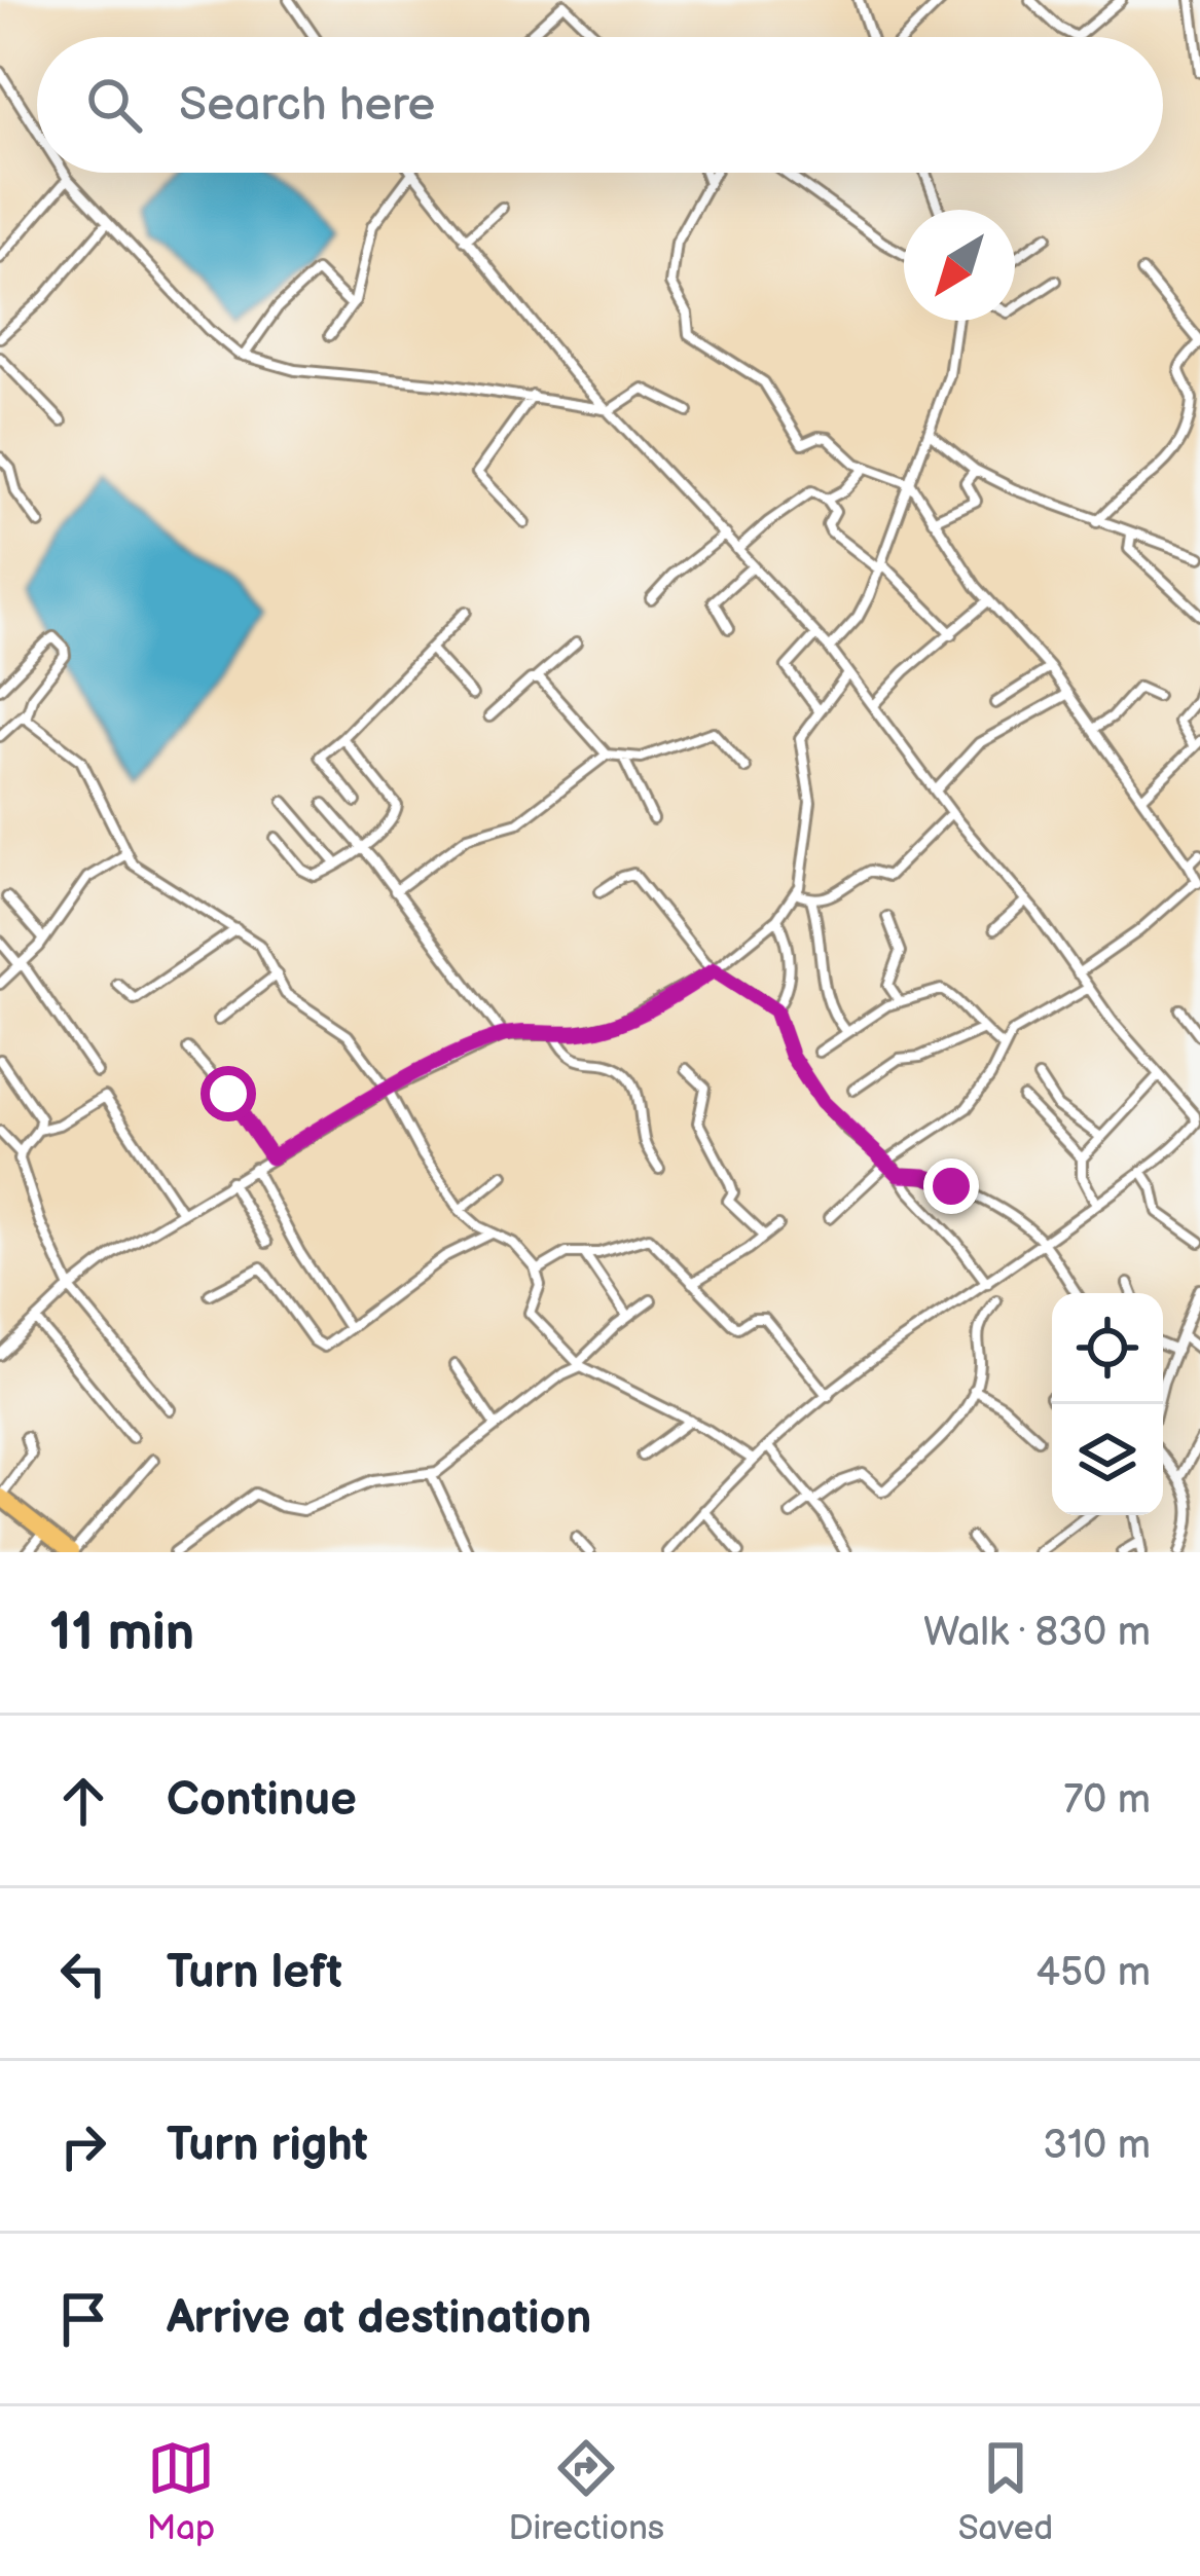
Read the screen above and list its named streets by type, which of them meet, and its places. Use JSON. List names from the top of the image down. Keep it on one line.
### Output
{"north":"bottom left","page":{"search":"Search here","heading":["11 min","Walk · 830 m"],"list":[["Continue","70 m"],["Turn left","450 m"],["Turn right","310 m"],"Arrive at destination"],"nav":["Map","Directions","Saved"]}}
